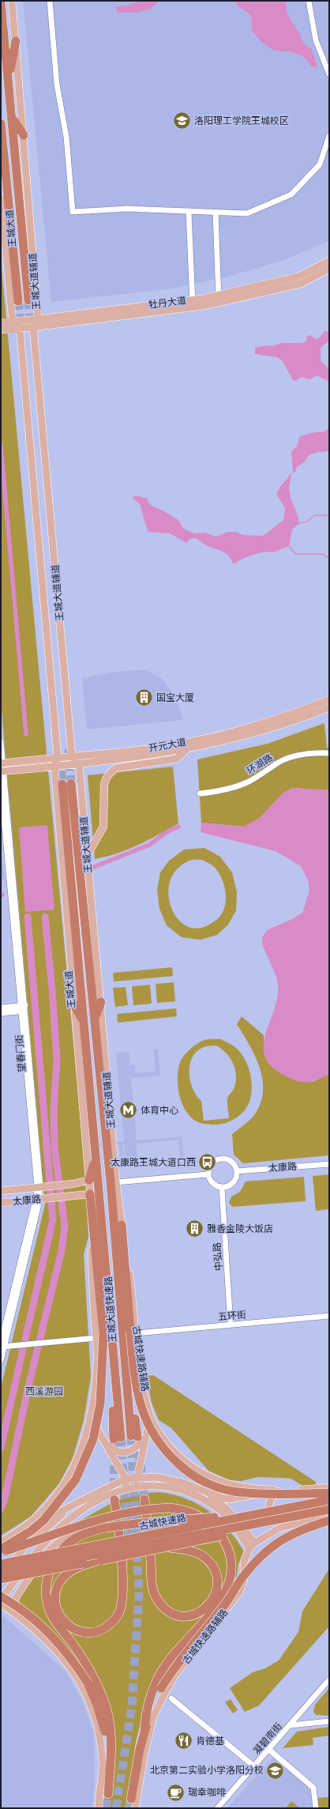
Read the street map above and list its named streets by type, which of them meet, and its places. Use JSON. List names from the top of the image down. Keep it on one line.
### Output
{"streets":{"highway":["王城大道","王城大道快速路","古城快速路"],"main road":["王城大道辅道","牡丹大道","开元大道","太康路","古城快速路辅路"],"street":["环湖路","望春门街","中弘路","五环街","凝碧南街"]},"crossings":[["王城大道","王城大道辅道"],["王城大道","太康路"],["王城大道","王城大道快速路"],["王城大道辅道","牡丹大道"],["王城大道辅道","开元大道"],["王城大道辅道","太康路"],["王城大道辅道","王城大道快速路"],["开元大道","望春门街"],["望春门街","太康路"],["太康路","中弘路"],["太康路","王城大道快速路"],["中弘路","五环街"],["五环街","古城快速路辅路"]],"parks":["西溪游园"],"places":{"school or university":["洛阳理工学院王城校区","北京第二实验小学洛阳分校"],"building":["国宝大厦","雅香金陵大饭店"],"metro station":["体育中心"],"bus stop":["太康路王城大道口西"],"restaurant":["肯德基"],"cafe":["瑞幸咖啡"]}}
